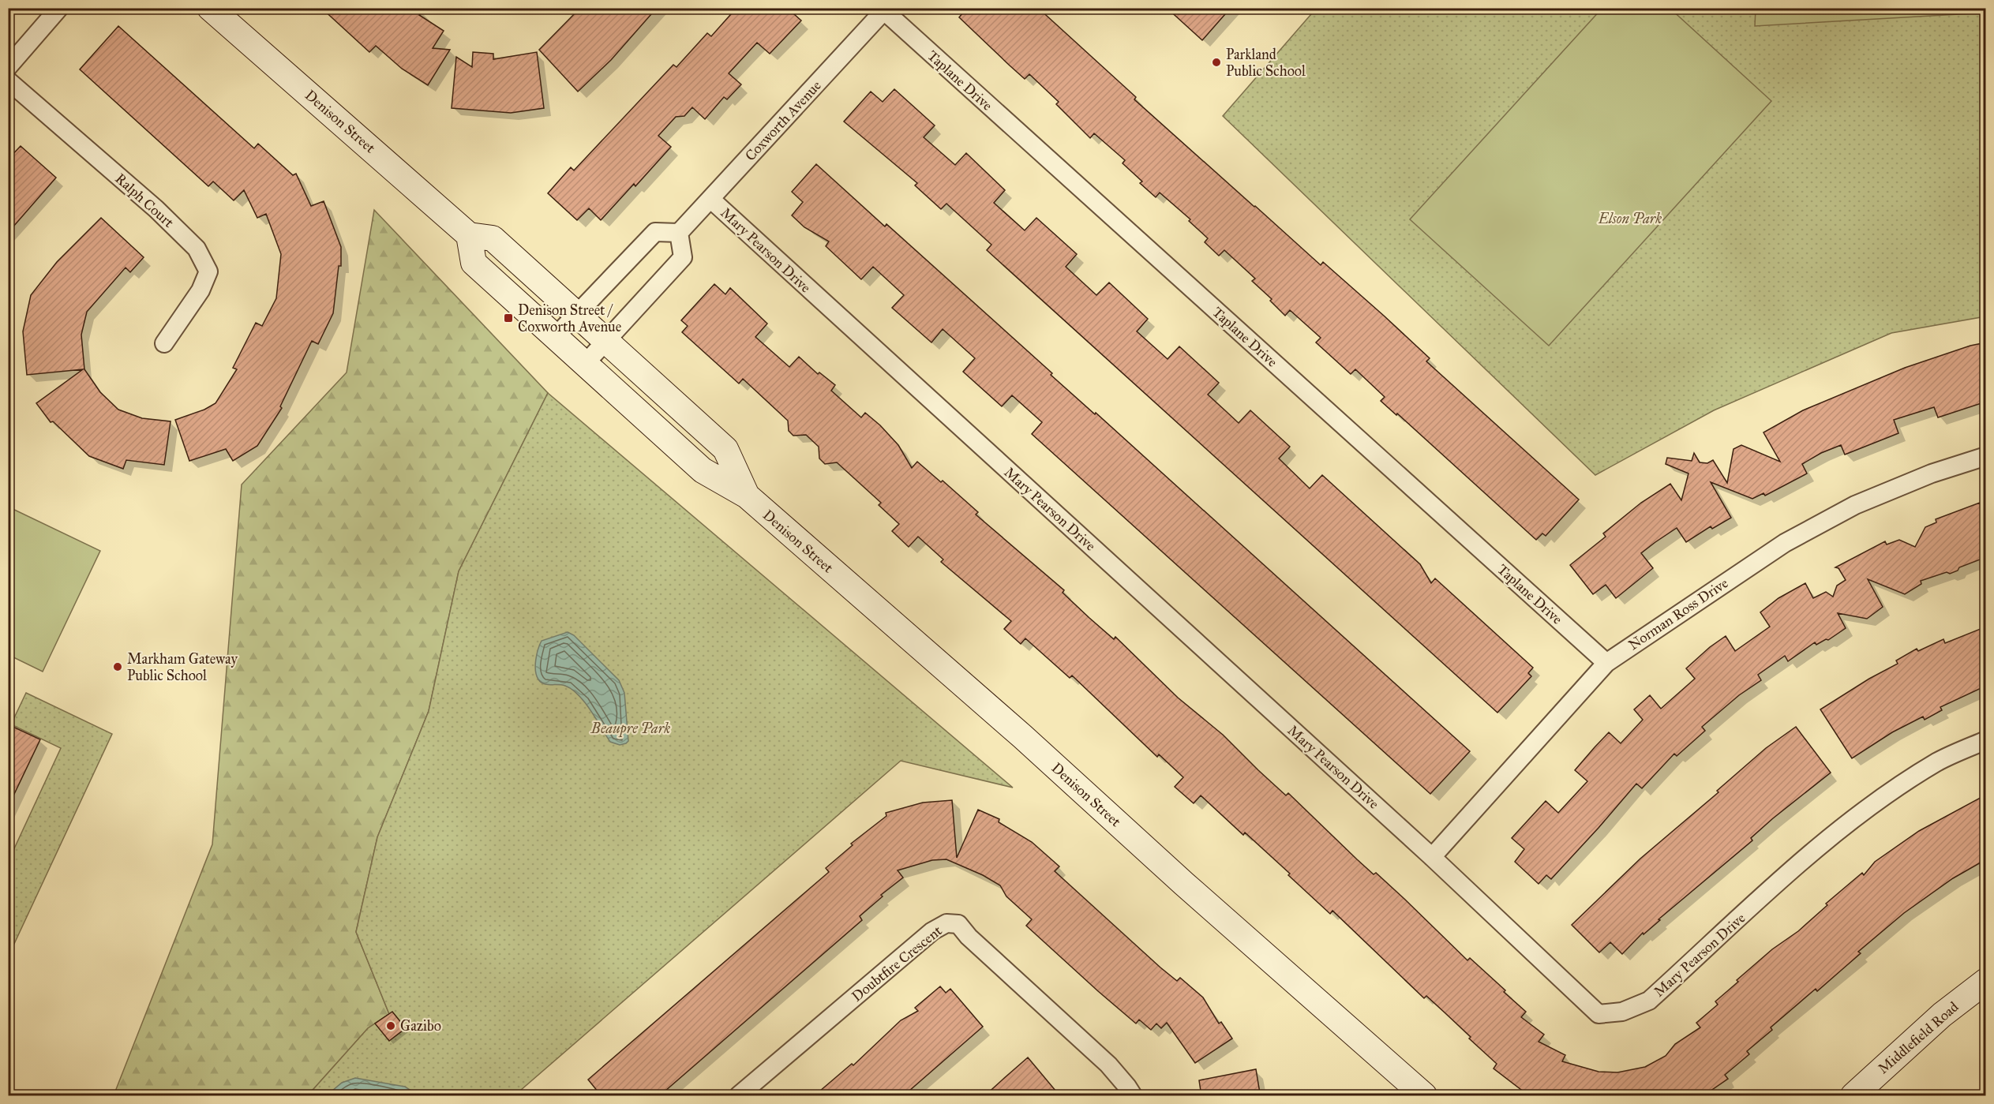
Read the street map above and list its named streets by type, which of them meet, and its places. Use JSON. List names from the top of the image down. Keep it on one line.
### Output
{"streets":{"street":["Taplane Drive","Coxworth Avenue","Denison Street","Ralph Court","Mary Pearson Drive","Norman Ross Drive","Doubtfire Crescent","Middlefield Road"]},"crossings":[["Taplane Drive","Coxworth Avenue"],["Taplane Drive","Norman Ross Drive"],["Coxworth Avenue","Mary Pearson Drive"],["Mary Pearson Drive","Norman Ross Drive"]],"parks":["Elson Park","Beaupre Park"],"places":{"other":["Parkland Public School","Markham Gateway Public School","Gazibo"],"transit":["Denison Street / Coxworth Avenue"]}}
